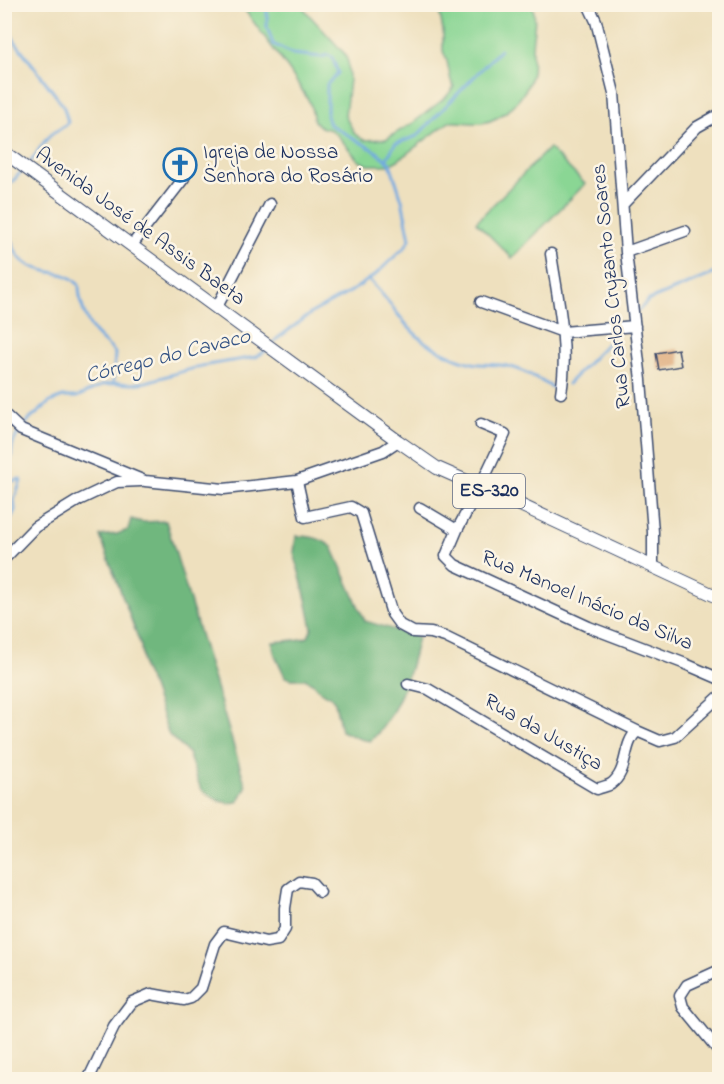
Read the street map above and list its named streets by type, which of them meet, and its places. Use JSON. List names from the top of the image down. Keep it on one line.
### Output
{"streets":{"main road":["Avenida José de Assis Baeta","ES-320"],"street":["Rua Carlos Cryzanto Soares","Rua Manoel Inácio da Silva","Rua da Justiça"]},"crossings":[["Avenida José de Assis Baeta","Rua Carlos Cryzanto Soares"],["Avenida José de Assis Baeta","Rua Manoel Inácio da Silva"]],"water":["Córrego do Cavaco"],"places":{"church":["Igreja de Nossa Senhora do Rosário"]}}
